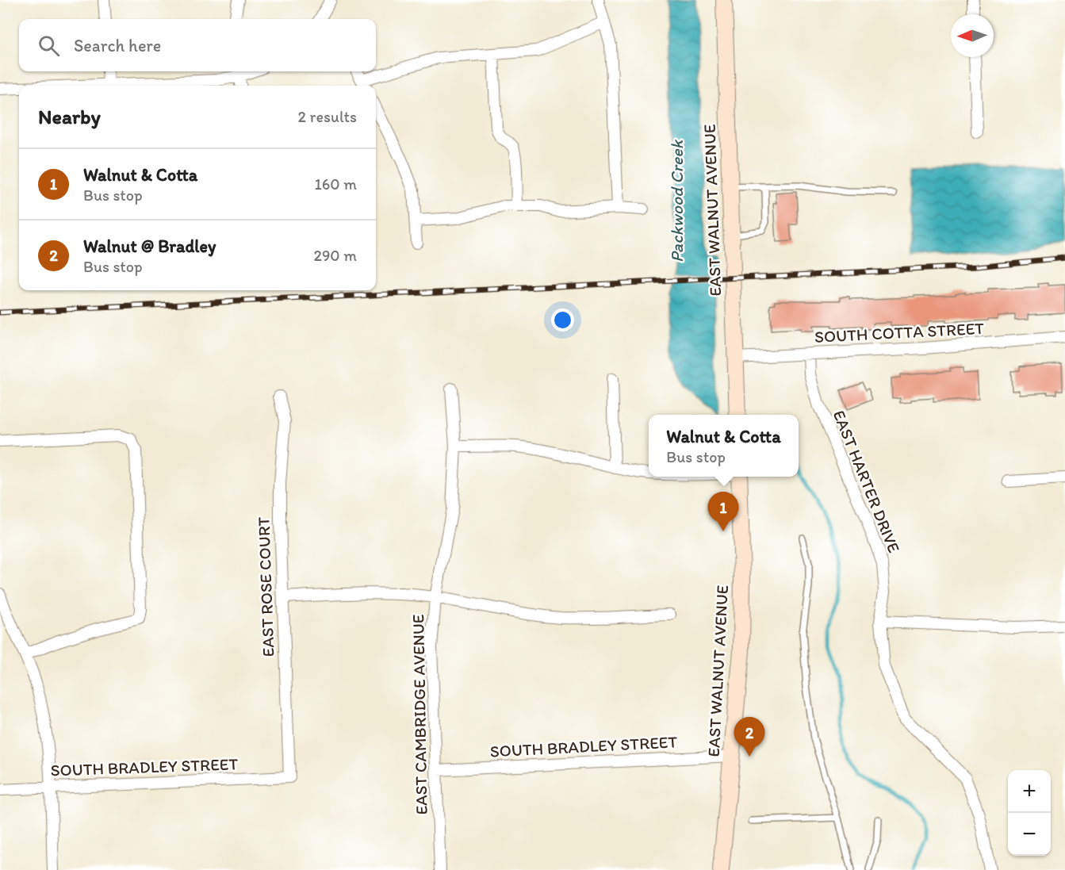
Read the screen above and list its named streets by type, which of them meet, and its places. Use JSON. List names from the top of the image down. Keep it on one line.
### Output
{"streets":{"main road":["EAST WALNUT AVENUE"],"street":["SOUTH COTTA STREET","EAST HARTER DRIVE","EAST ROSE COURT","EAST CAMBRIDGE AVENUE","SOUTH BRADLEY STREET"]},"crossings":[["EAST WALNUT AVENUE","SOUTH COTTA STREET"],["EAST WALNUT AVENUE","SOUTH BRADLEY STREET"],["SOUTH COTTA STREET","EAST HARTER DRIVE"],["EAST ROSE COURT","SOUTH BRADLEY STREET"],["EAST CAMBRIDGE AVENUE","SOUTH BRADLEY STREET"]],"water":["Packwood Creek"],"north":"left","page":{"search":"Search here","heading":["Nearby","2 results"],"list":[{"mark":"1","name":"Walnut & Cotta","note":"Bus stop","value":"160 m"},{"mark":"2","name":"Walnut @ Bradley","note":"Bus stop","value":"290 m"}],"popup":["Walnut & Cotta","Bus stop"],"pins":["1","2"],"map_buttons":["+","−"]}}
